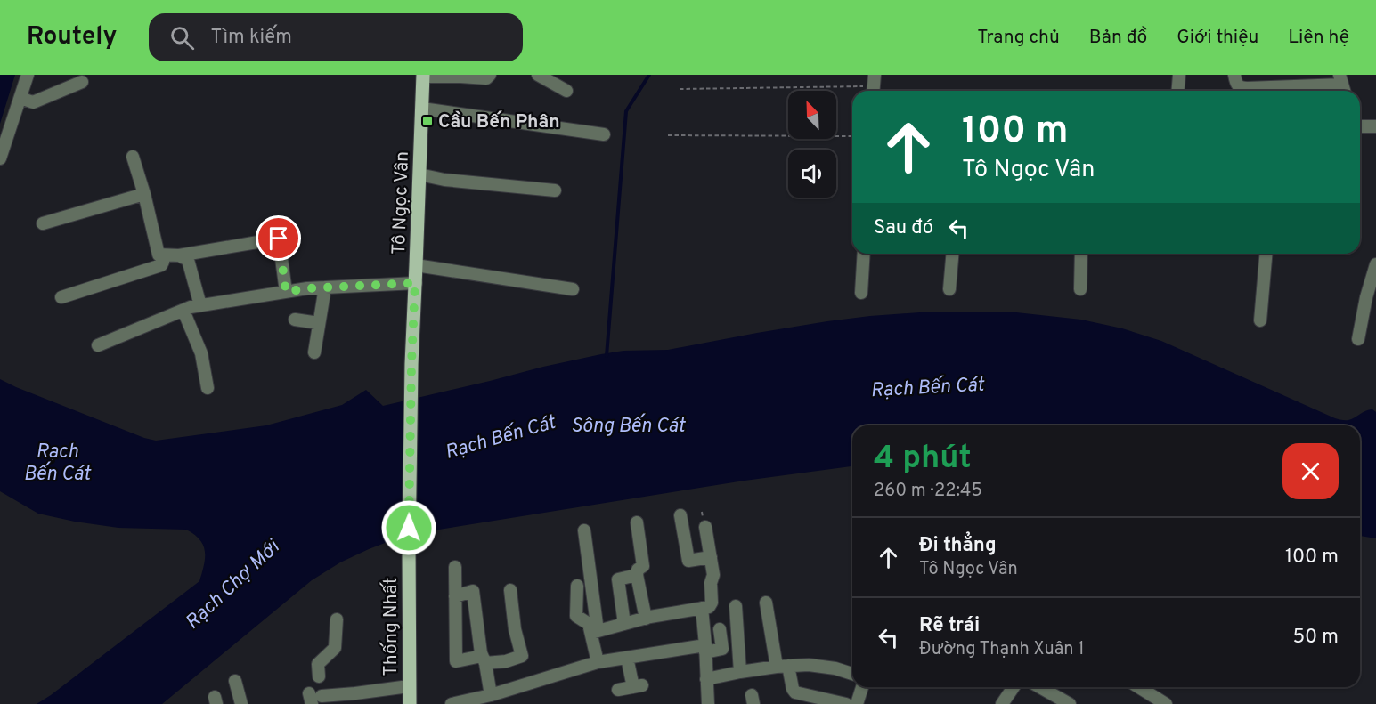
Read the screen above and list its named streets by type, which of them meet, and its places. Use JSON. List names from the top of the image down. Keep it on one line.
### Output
{"streets":{"main road":["Tô Ngọc Vân","Thống Nhất"]},"crossings":[["Tô Ngọc Vân","Thống Nhất"]],"water":["Rạch Bến Cát","Sông Bến Cát","Rạch Chợ Mới"],"places":{"transit":["Cầu Bến Phân"]},"north":"top left","page":{"header":"Routely","search":"Tìm kiếm","nav":["Trang chủ","Bản đồ","Giới thiệu","Liên hệ"],"turn":["100 m","Tô Ngọc Vân"],"then":"Sau đó","heading":["4 phút","260 m · 22:45"],"list":[{"name":"Đi thẳng","note":"Tô Ngọc Vân","value":"100 m"},{"name":"Rẽ trái","note":"Đường Thạnh Xuân 1","value":"50 m"}]}}
